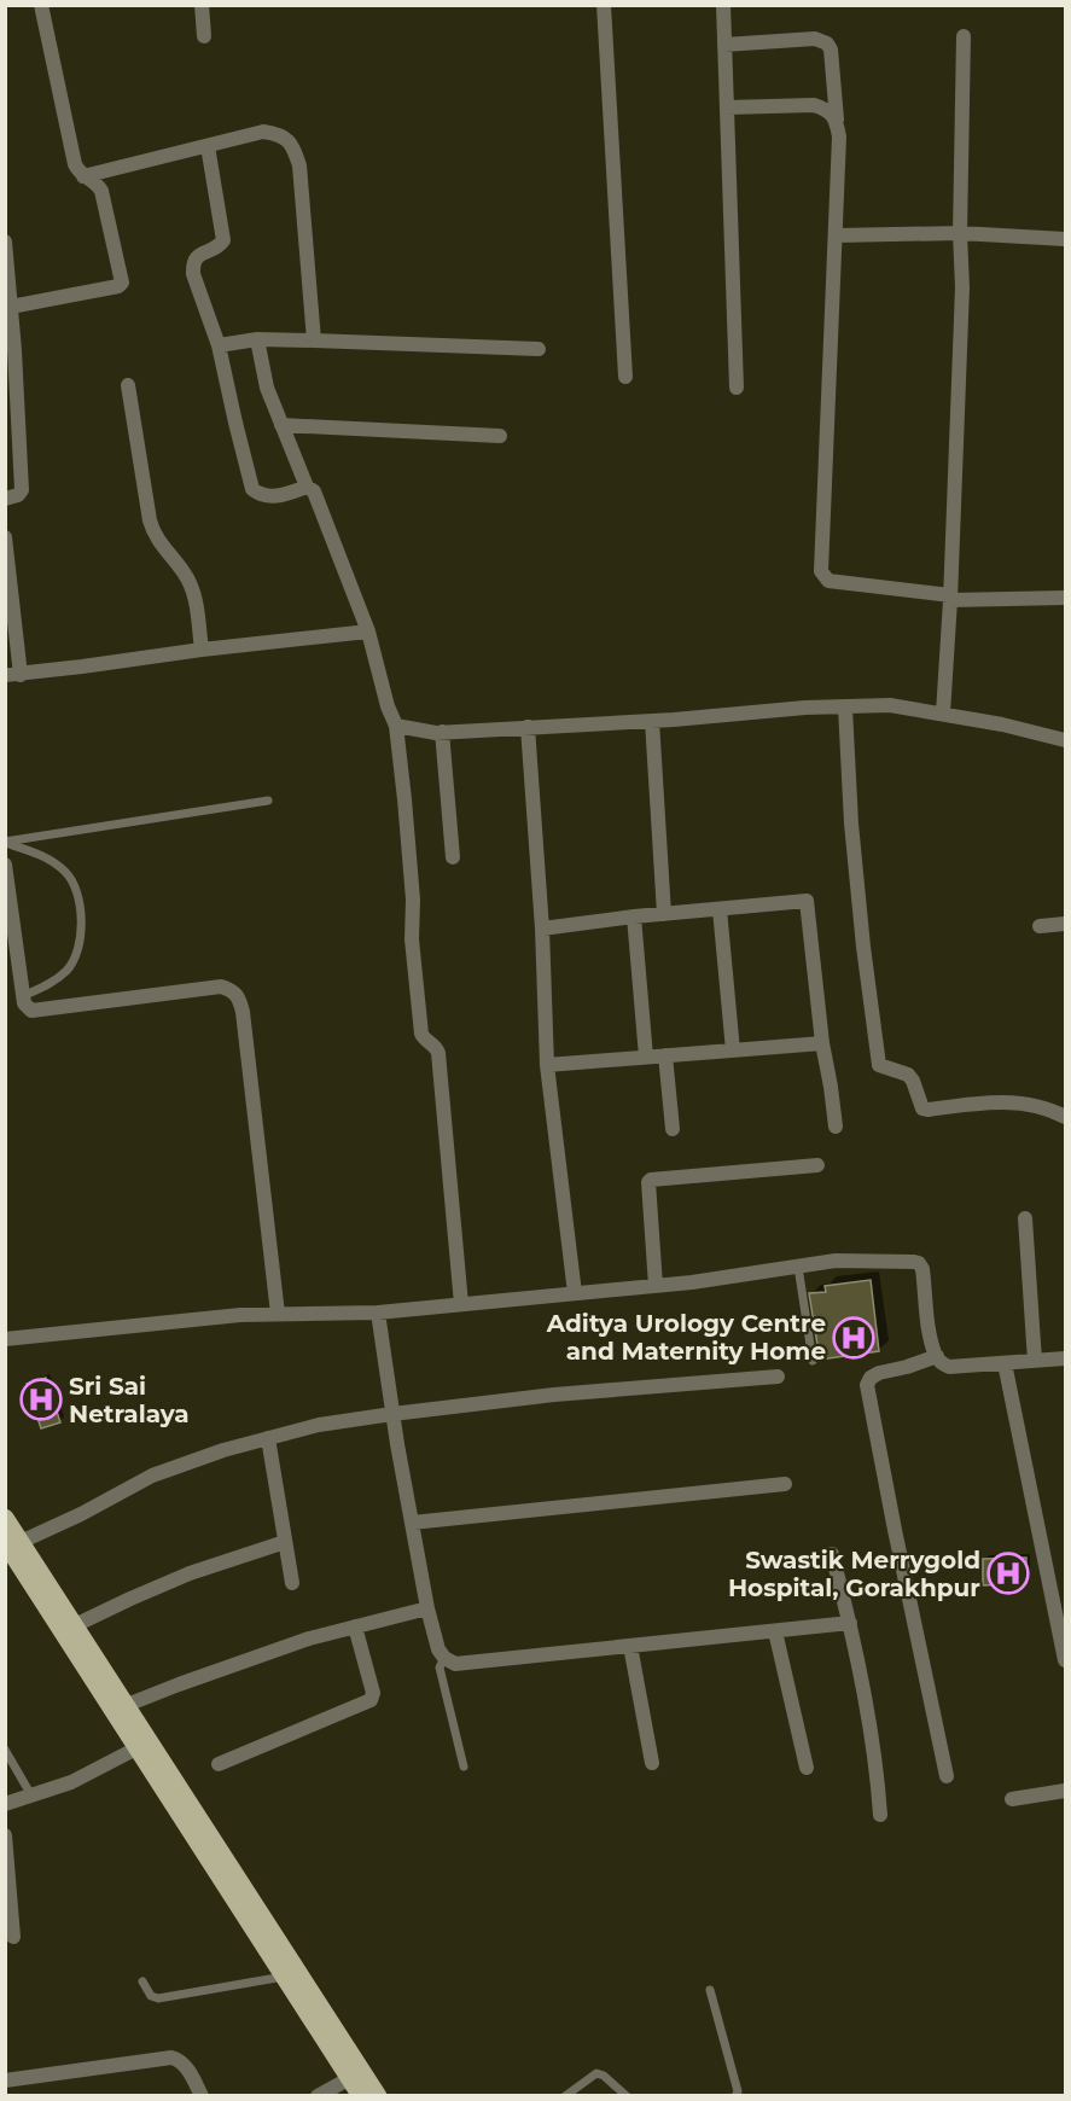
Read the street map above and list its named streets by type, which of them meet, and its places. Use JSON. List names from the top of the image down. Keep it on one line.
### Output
{"places":{"hospital":["Aditya Urology Centre and Maternity Home","Sri Sai Netralaya","Swastik Merrygold Hospital, Gorakhpur"]}}
